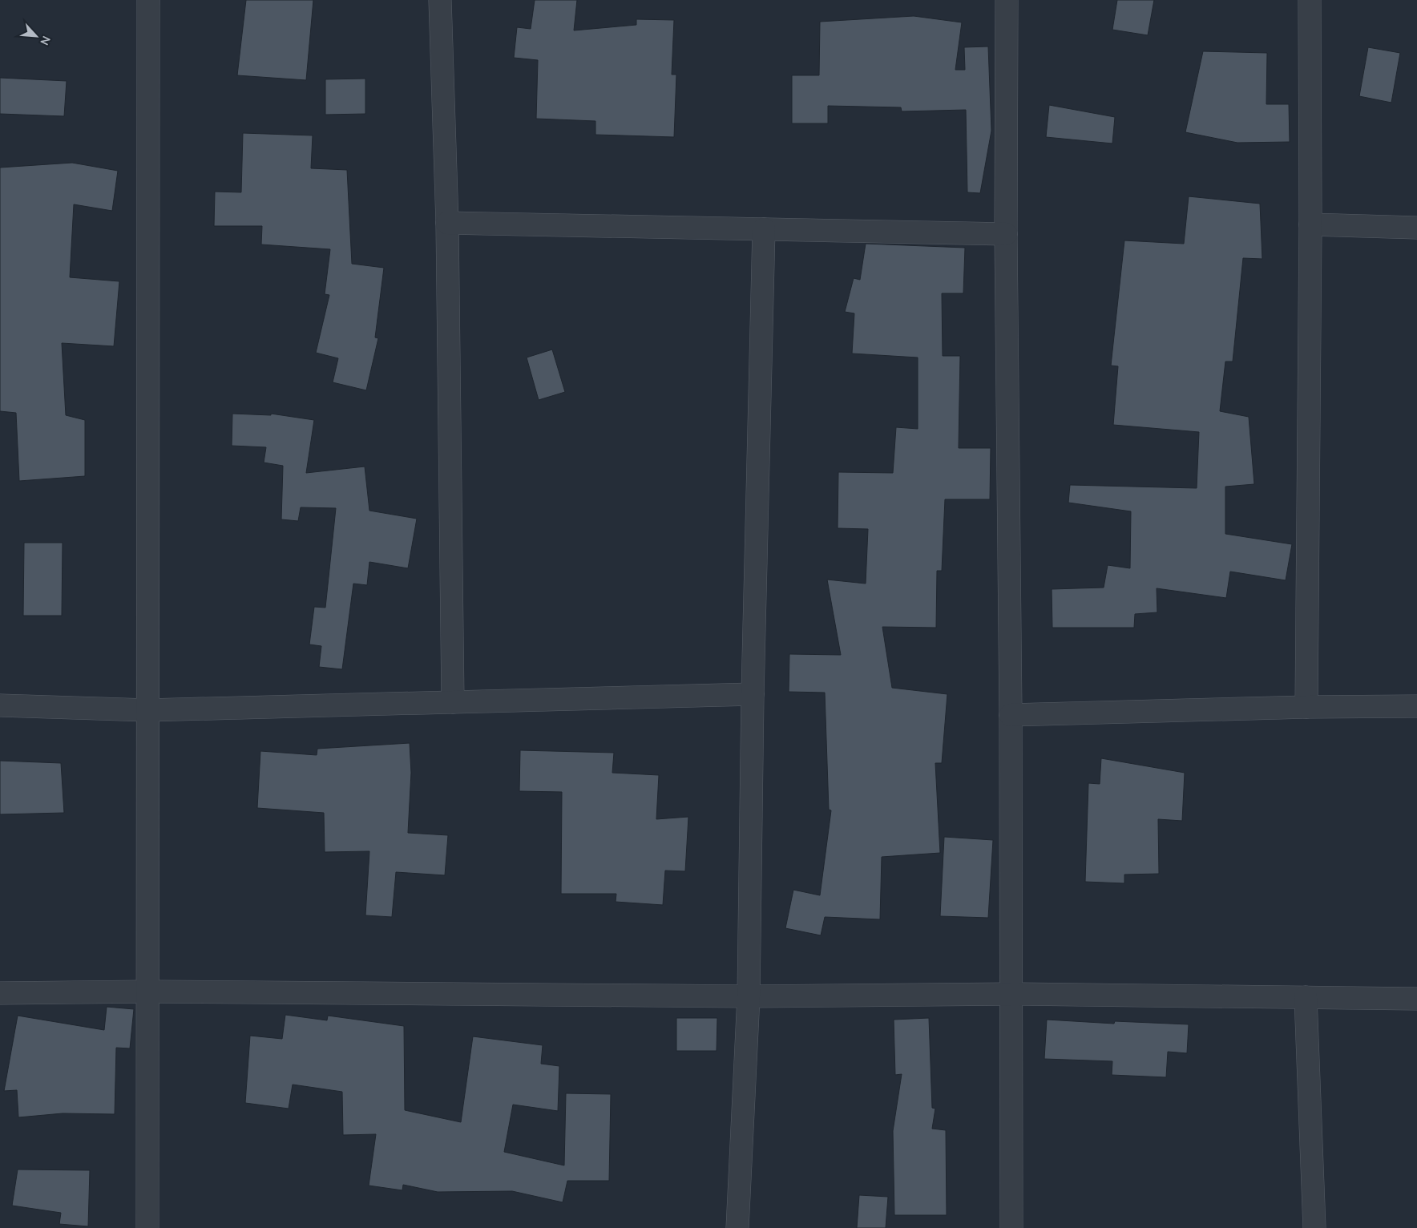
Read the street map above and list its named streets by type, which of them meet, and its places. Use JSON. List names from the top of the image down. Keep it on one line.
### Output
{"north":"bottom right"}
